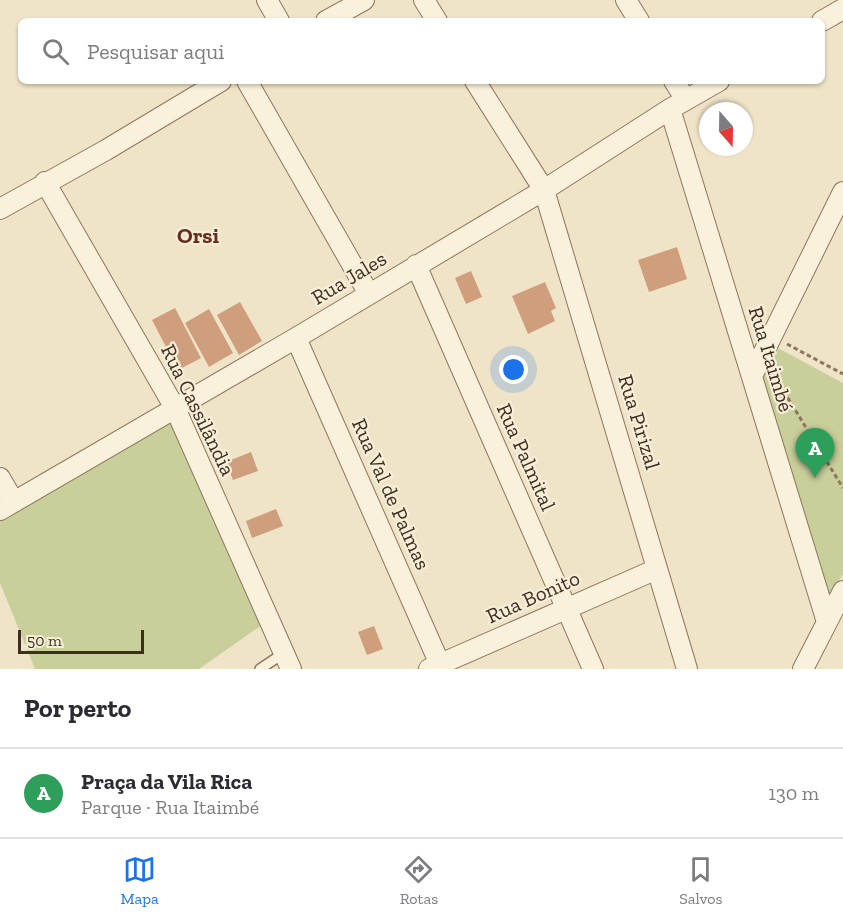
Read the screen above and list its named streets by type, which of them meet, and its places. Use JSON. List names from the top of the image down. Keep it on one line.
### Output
{"streets":{"street":["Rua Jales","Rua Itaimbé","Rua Cassilândia","Rua Pirizal","Rua Palmital","Rua Val de Palmas","Rua Bonito"]},"crossings":[["Rua Jales","Rua Itaimbé"],["Rua Jales","Rua Cassilândia"],["Rua Jales","Rua Pirizal"],["Rua Jales","Rua Palmital"],["Rua Jales","Rua Val de Palmas"],["Rua Pirizal","Rua Bonito"],["Rua Palmital","Rua Bonito"],["Rua Val de Palmas","Rua Bonito"]],"districts":["Orsi"],"scale_bar":"50 m","north":"bottom","page":{"search":"Pesquisar aqui","pins":"A","scale":"50 m","heading":"Por perto","list":[{"mark":"A","name":"Praça da Vila Rica","note":"Parque · Rua Itaimbé","value":"130 m"}],"nav":["Mapa","Rotas","Salvos"]}}
